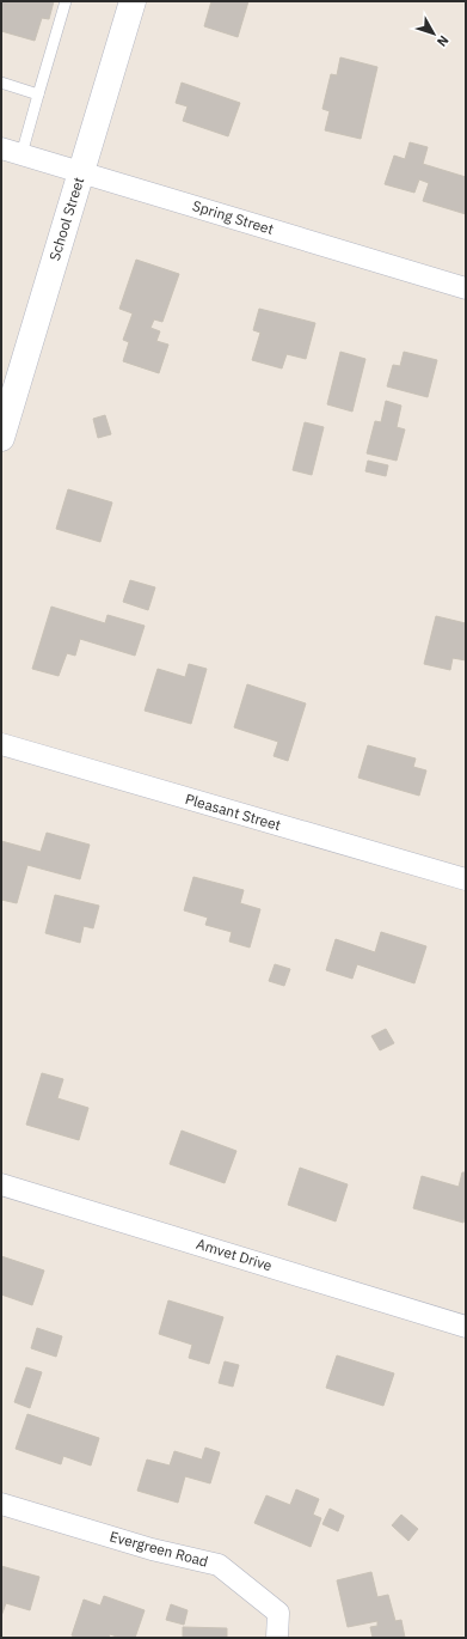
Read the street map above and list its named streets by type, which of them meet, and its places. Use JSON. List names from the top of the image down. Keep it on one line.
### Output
{"streets":{"street":["Spring Street","School Street","Pleasant Street","Amvet Drive","Evergreen Road"]},"crossings":[["Spring Street","School Street"]],"north":"bottom right"}
